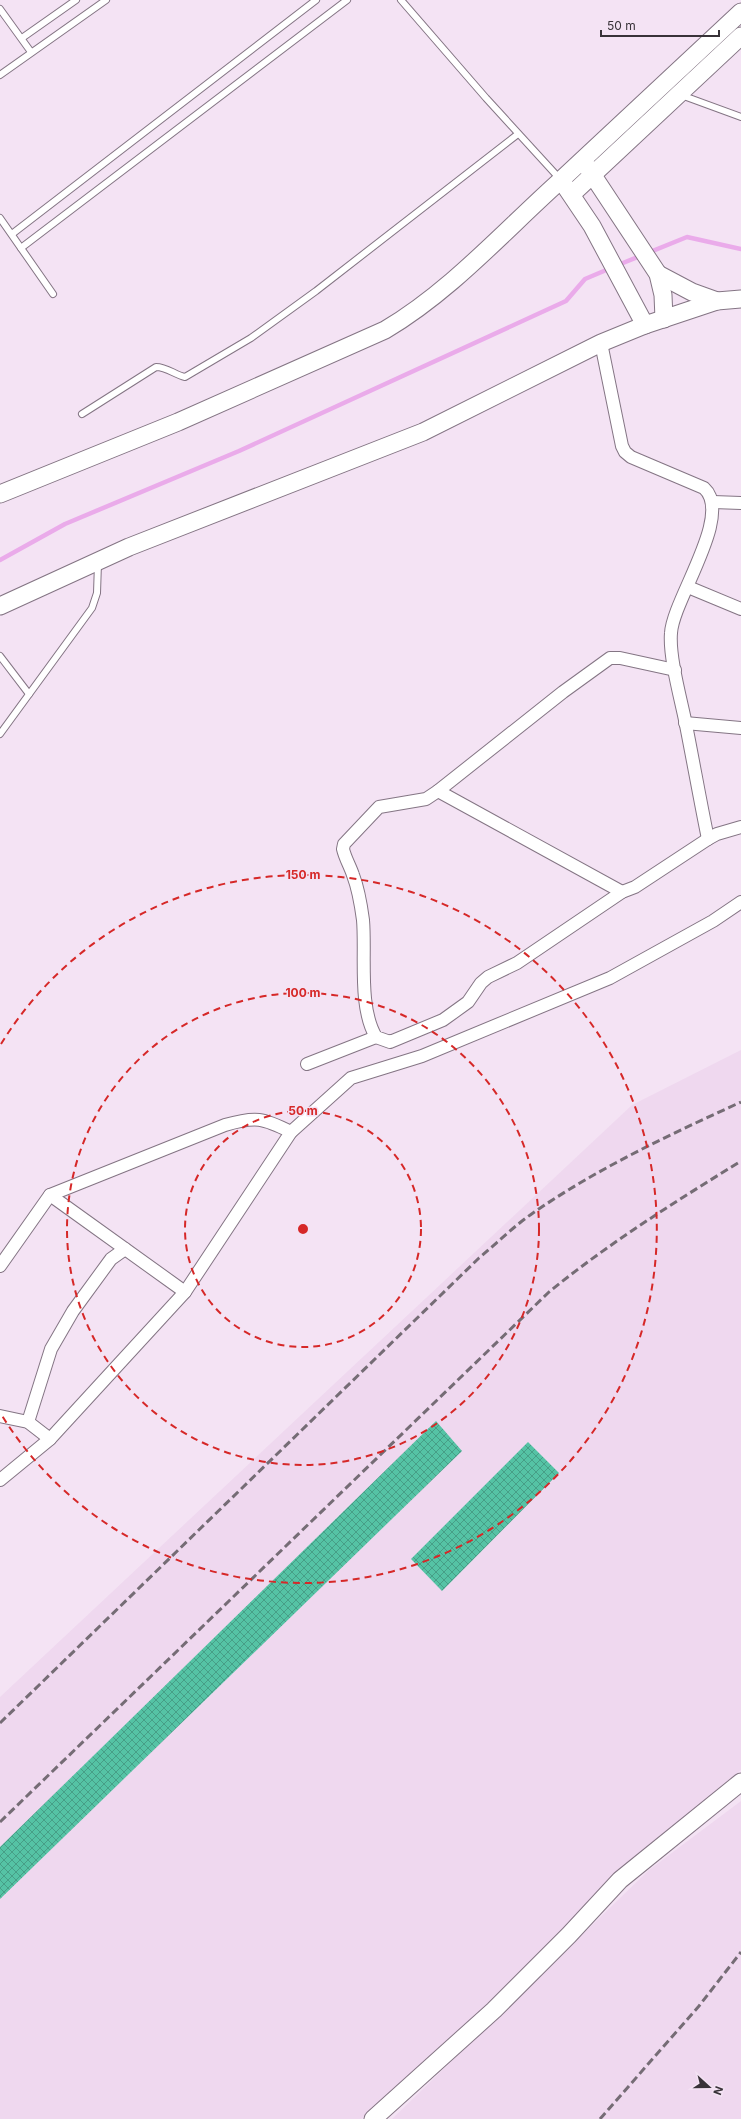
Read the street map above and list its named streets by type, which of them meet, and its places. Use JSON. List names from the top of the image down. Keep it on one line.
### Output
{"scale_bar":"50 m","north":"right","rings":["150 m","100 m","50 m"]}
